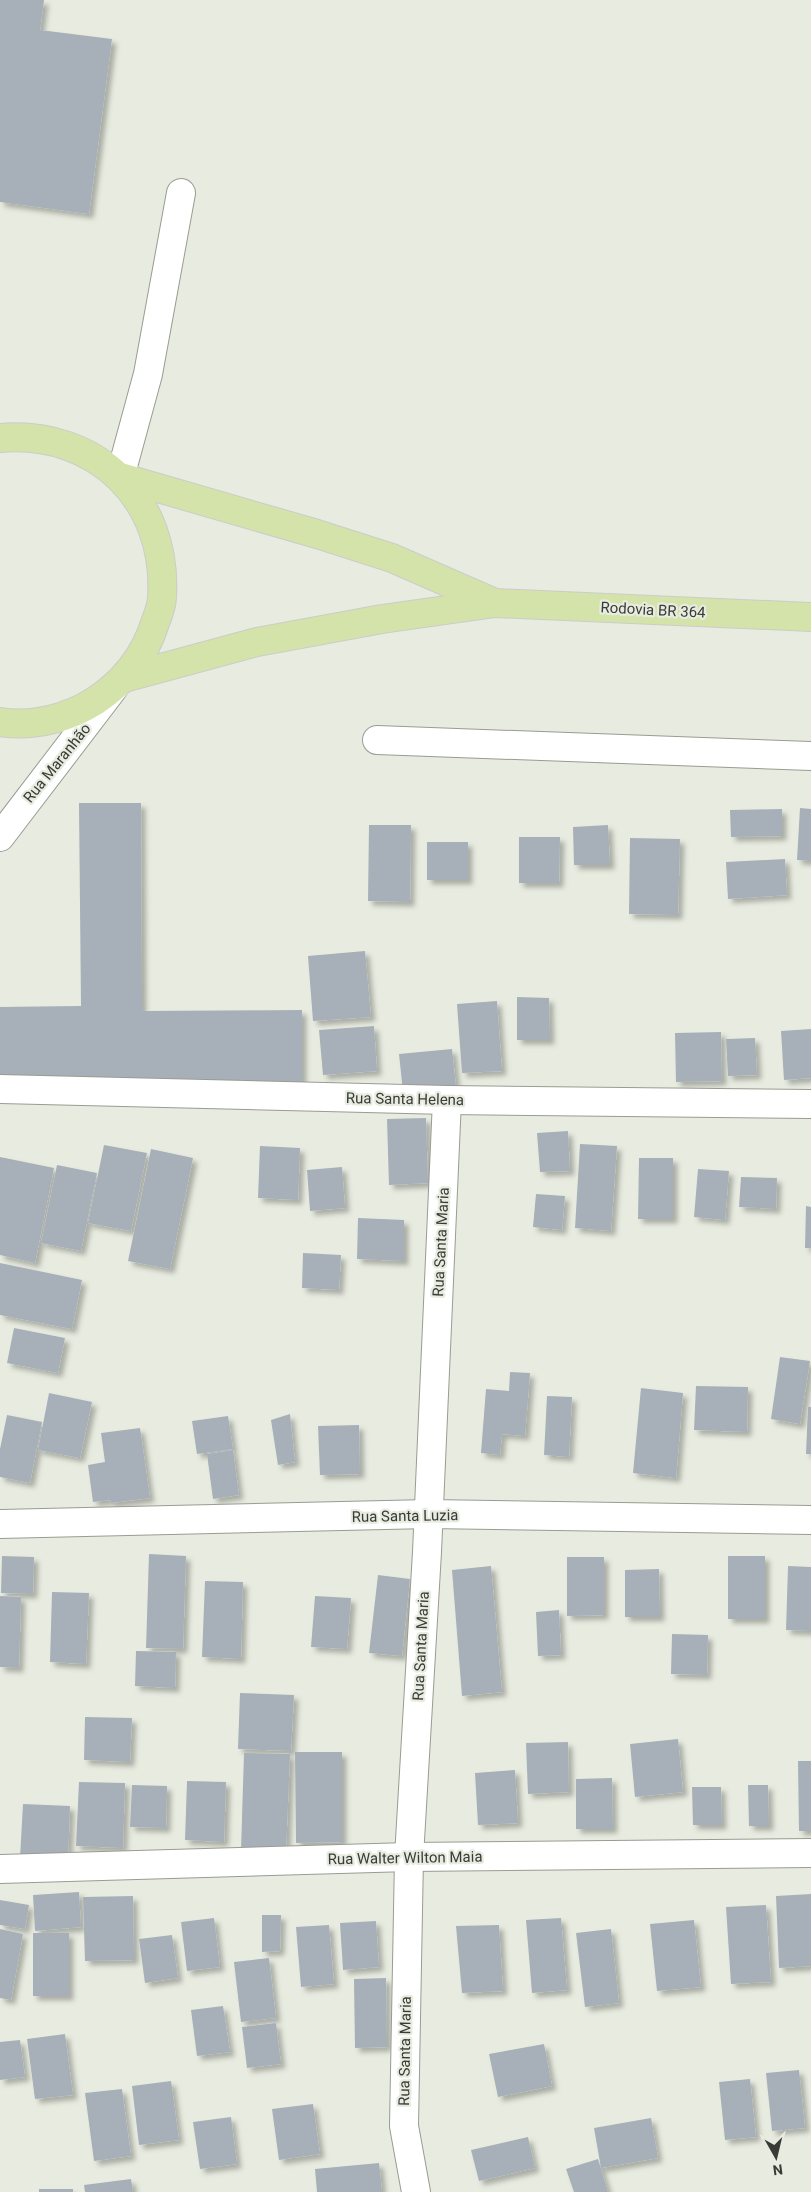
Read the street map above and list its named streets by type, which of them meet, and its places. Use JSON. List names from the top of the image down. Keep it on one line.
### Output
{"streets":{"main road":["Rodovia BR 364"],"street":["Rua Maranhão","Rua Santa Helena","Rua Santa Maria","Rua Santa Luzia","Rua Walter Wilton Maia"]},"crossings":[["Rua Santa Helena","Rua Santa Maria"],["Rua Santa Maria","Rua Santa Luzia"],["Rua Santa Maria","Rua Walter Wilton Maia"]],"north":"bottom"}
